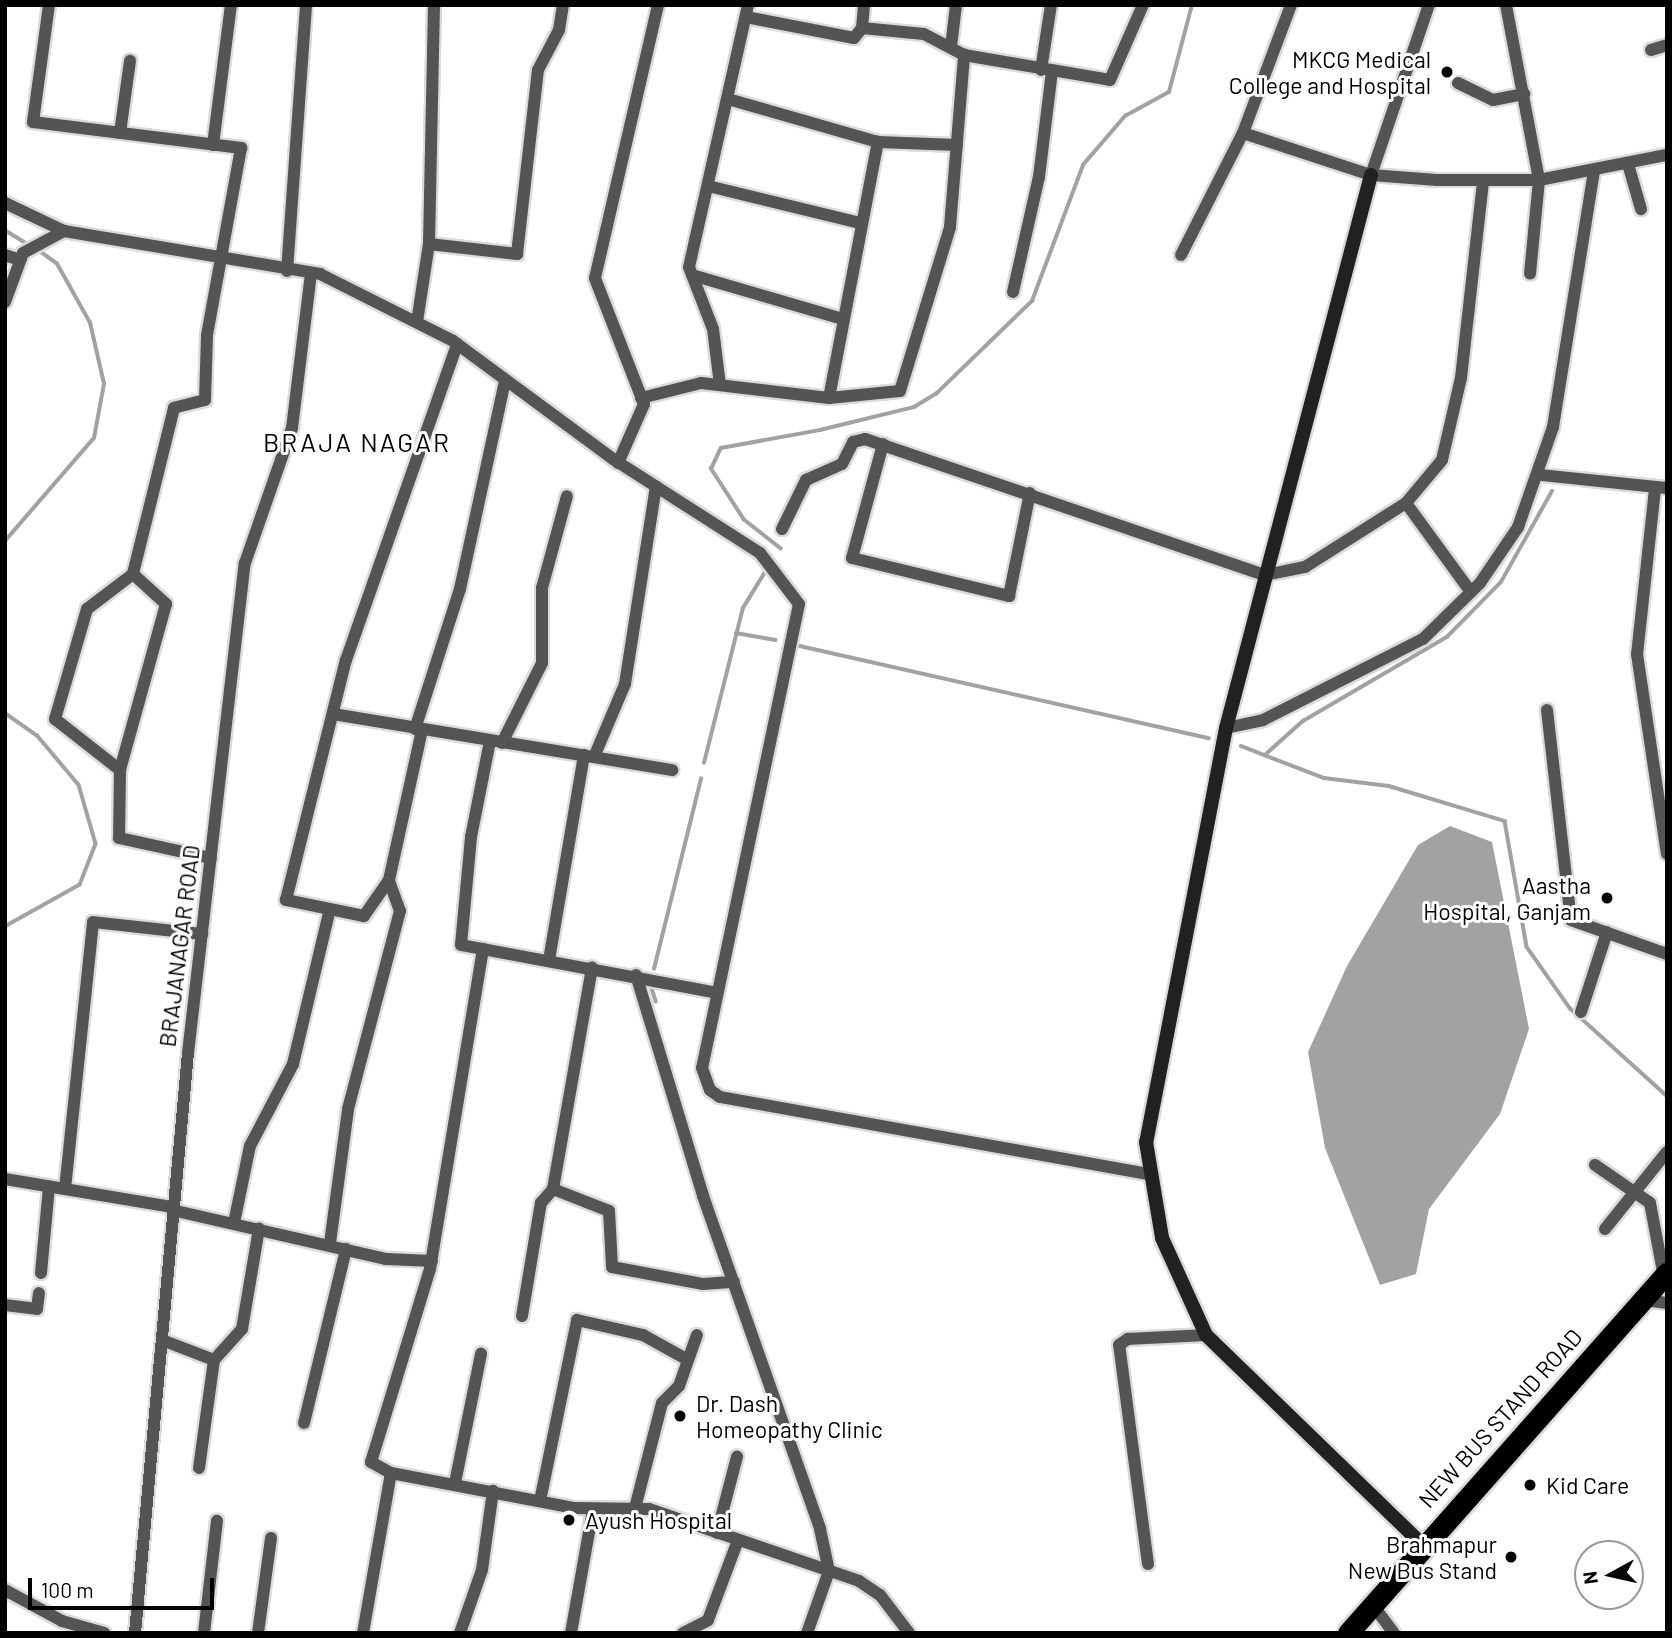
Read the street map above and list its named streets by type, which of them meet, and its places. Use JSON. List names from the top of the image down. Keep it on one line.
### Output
{"streets":{"highway":["NEW BUS STAND ROAD"],"street":["BRAJANAGAR ROAD"]},"districts":["BRAJA NAGAR"],"places":["MKCG Medical College and Hospital","Aastha Hospital, Ganjam","Dr. Dash Homeopathy Clinic","Kid Care","Ayush Hospital","Brahmapur New Bus Stand"],"scale_bar":"100 m","north":"left"}
